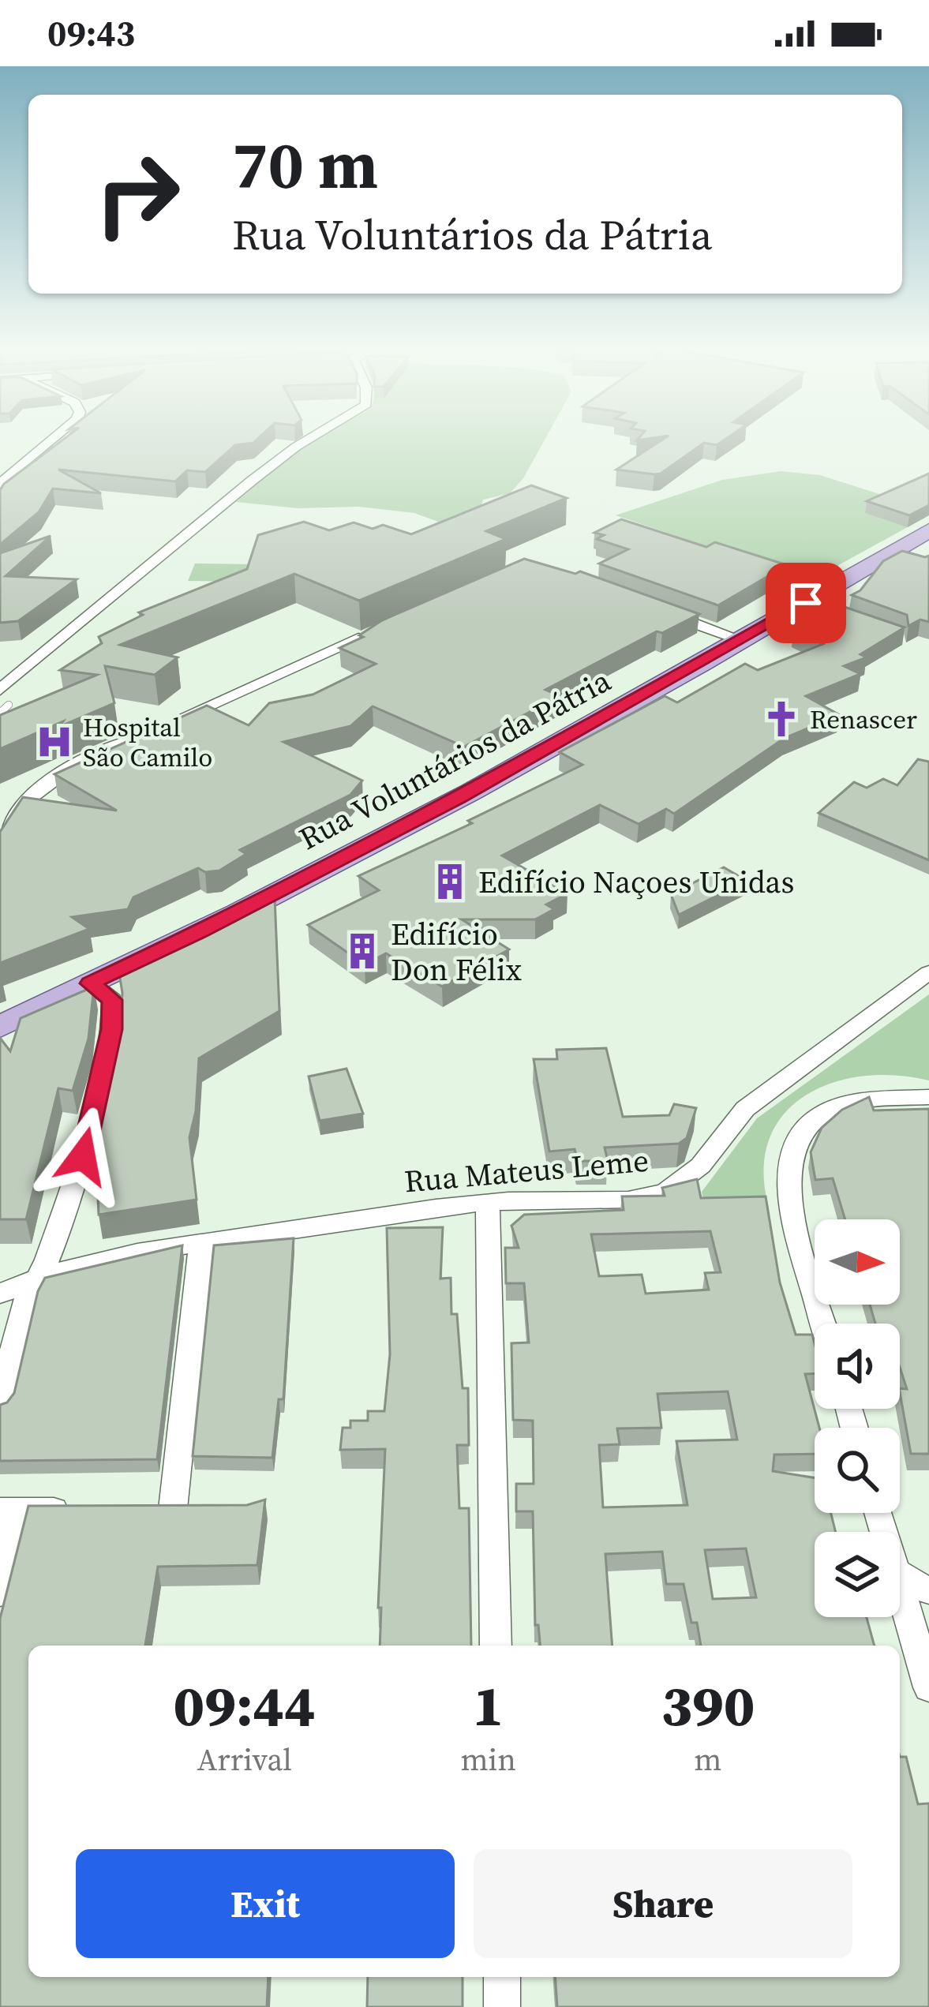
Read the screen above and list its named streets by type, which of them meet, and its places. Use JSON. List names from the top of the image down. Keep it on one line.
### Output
{"streets":{"main road":["Rua Voluntários da Pátria"],"street":["Rua Mateus Leme"]},"places":{"church":["Renascer"],"hospital":["Hospital São Camilo"],"building":["Edifício Naçoes Unidas","Edifício Don Félix"]},"north":"right","page":{"status":"09:43","turn":["70 m","Rua Voluntários da Pátria"],"eta":["09:44","Arrival","1","min","390","m"],"buttons":["Exit","Share"]}}
